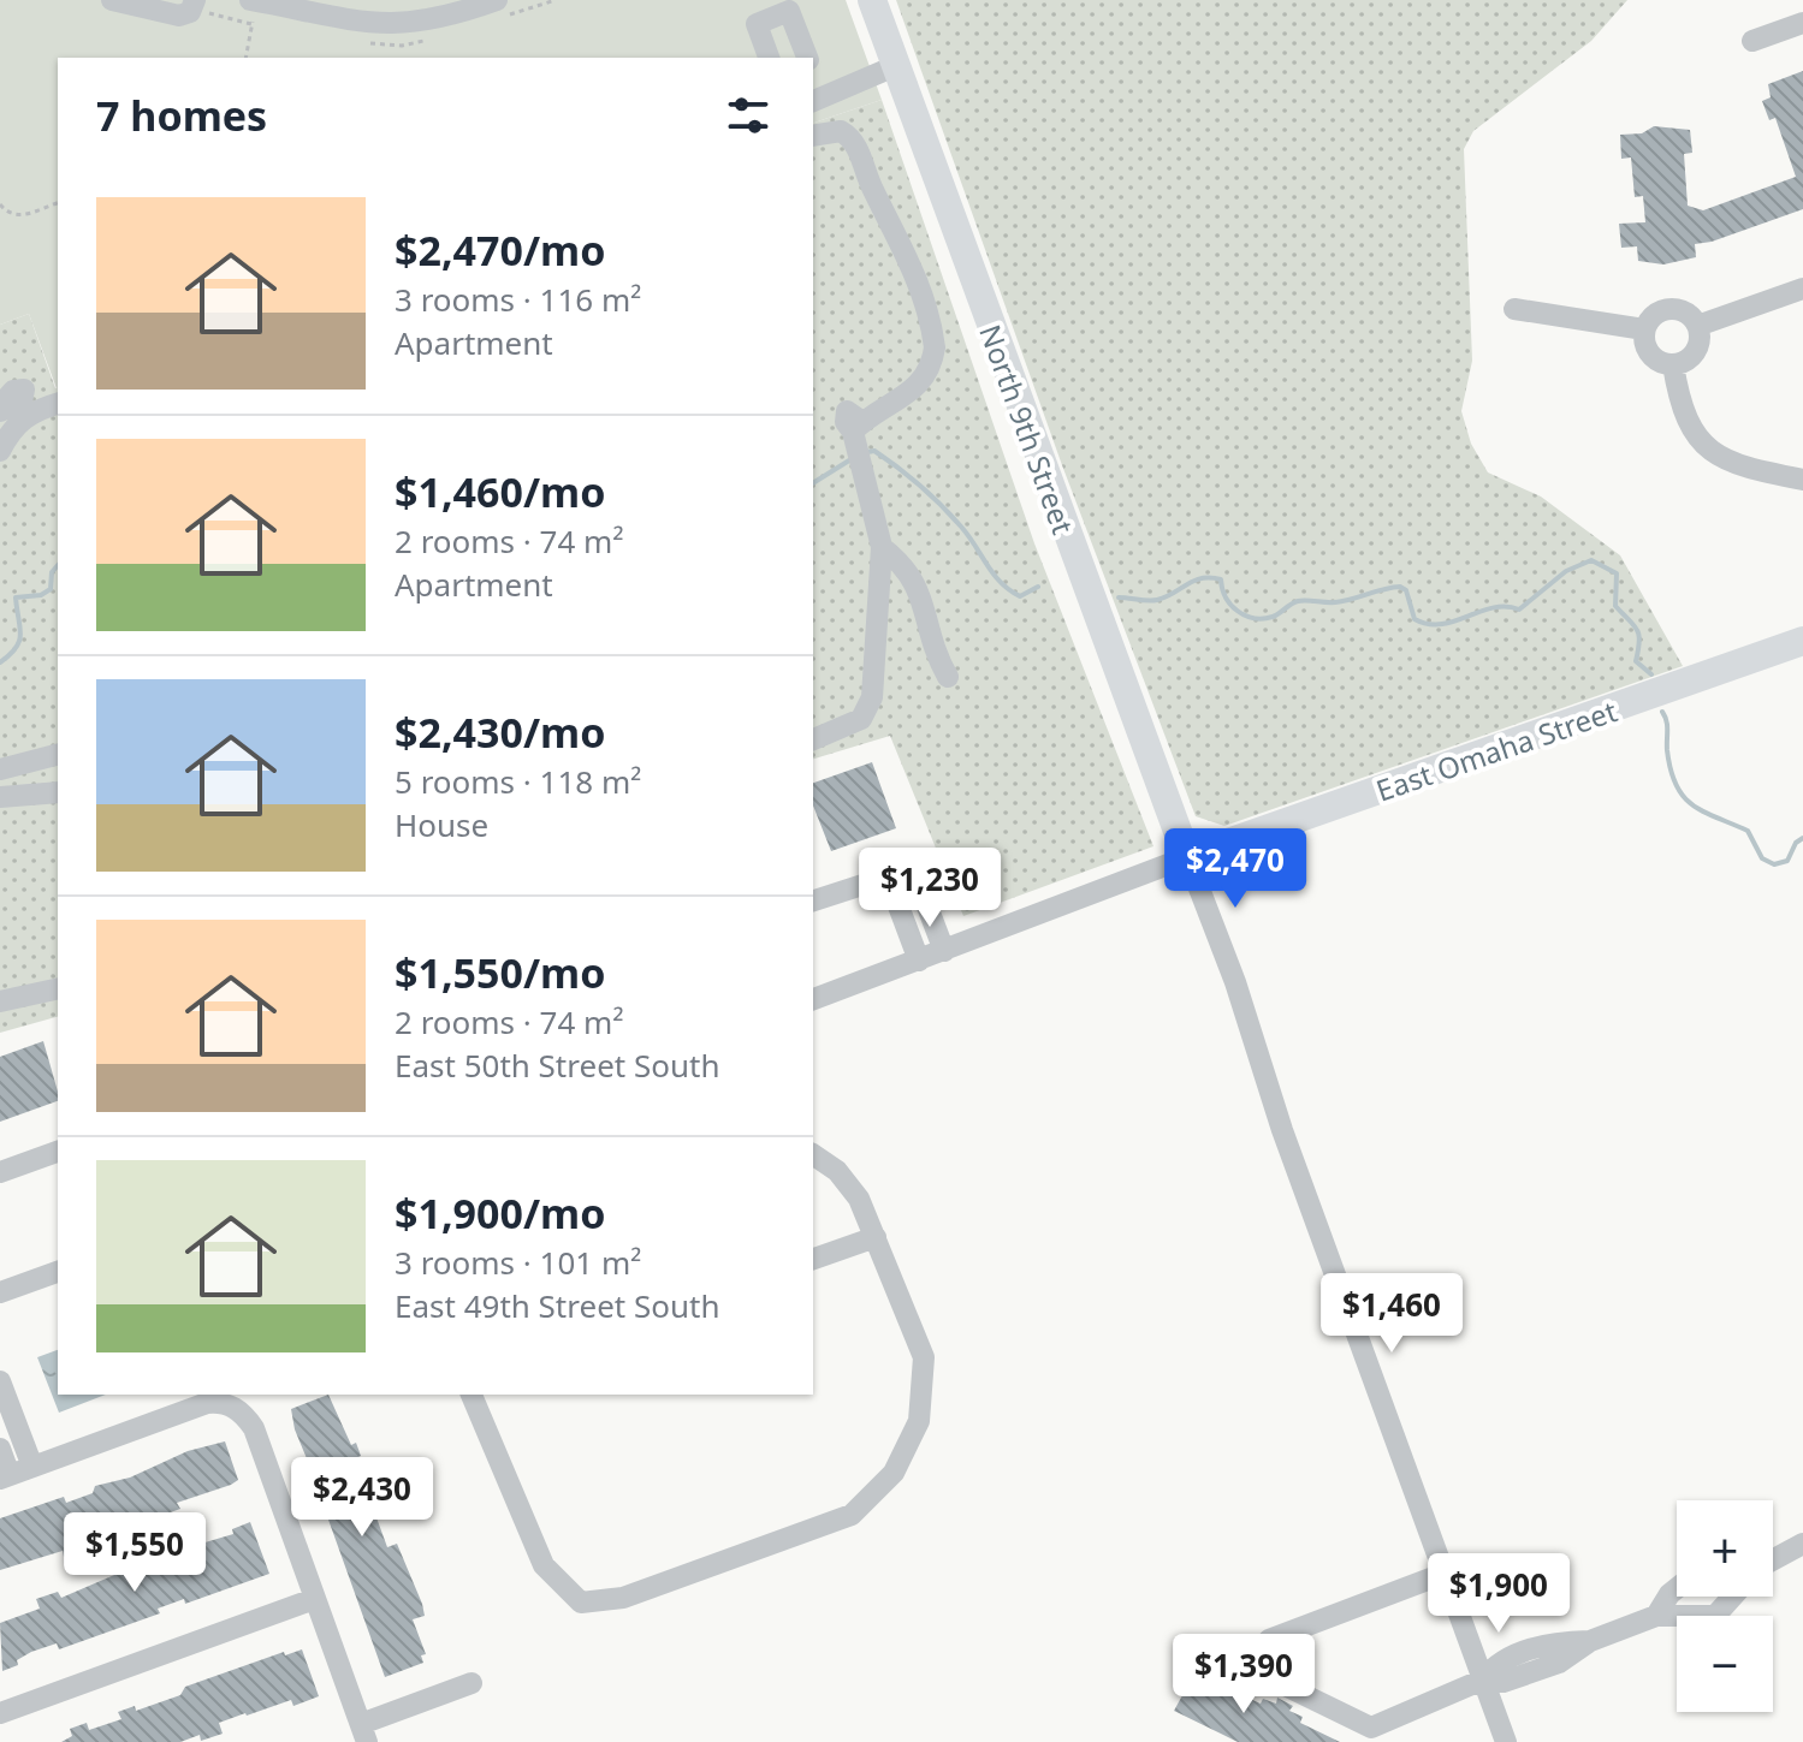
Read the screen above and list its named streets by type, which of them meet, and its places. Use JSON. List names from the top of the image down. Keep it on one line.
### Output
{"streets":{"main road":["North 9th Street","East Omaha Street"]},"crossings":[["North 9th Street","East Omaha Street"]],"page":{"heading":"7 homes","list":[{"name":"$2,470/mo","note":"3 rooms · 116 m² · Apartment"},{"name":"$1,460/mo","note":"2 rooms · 74 m² · Apartment"},{"name":"$2,430/mo","note":"5 rooms · 118 m² · House"},{"name":"$1,550/mo","note":"2 rooms · 74 m² · East 50th Street South"},{"name":"$1,900/mo","note":"3 rooms · 101 m² · East 49th Street South"}],"price":["$2,470","$1,230","$1,460","$2,430","$1,550","$1,900","$1,390"],"map_buttons":["+","−"]}}
